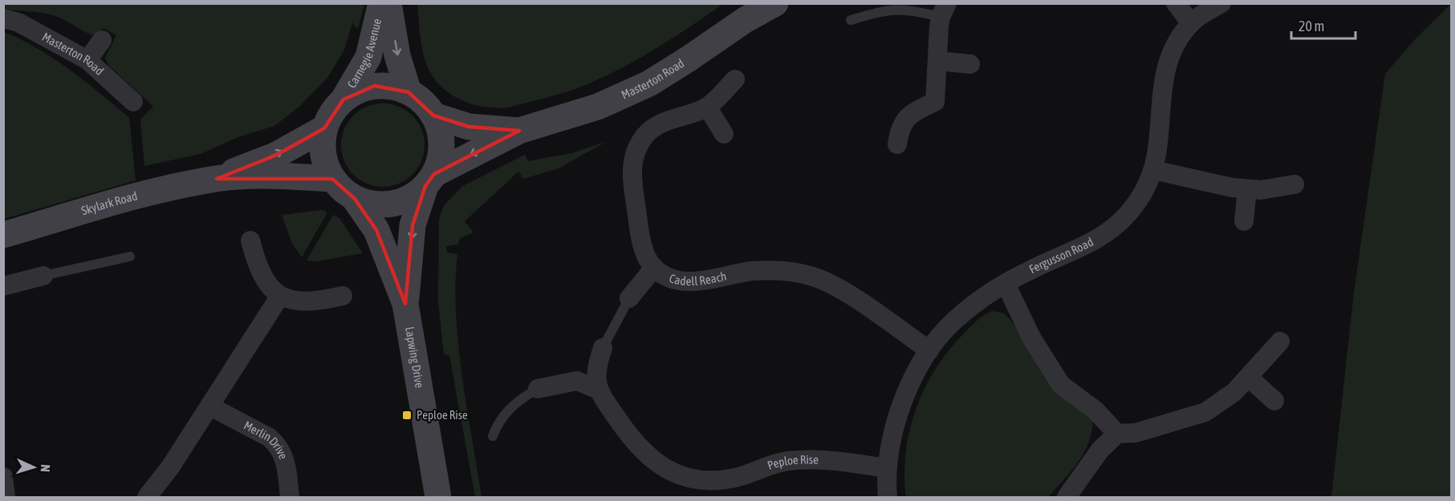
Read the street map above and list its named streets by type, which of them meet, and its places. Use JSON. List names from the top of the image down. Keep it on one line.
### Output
{"streets":{"street":["Carnegie Avenue","Masterton Road","Skylark Road","Fergusson Road","Cadell Reach","Lapwing Drive","Merlin Drive","Peploe Rise"]},"crossings":[["Carnegie Avenue","Masterton Road"],["Carnegie Avenue","Skylark Road"],["Carnegie Avenue","Lapwing Drive"],["Masterton Road","Skylark Road"],["Masterton Road","Lapwing Drive"],["Skylark Road","Lapwing Drive"],["Fergusson Road","Cadell Reach"],["Fergusson Road","Peploe Rise"]],"one_way":["Carnegie Avenue"],"places":{"transit":["Peploe Rise"]},"scale_bar":"20 m","north":"right"}
